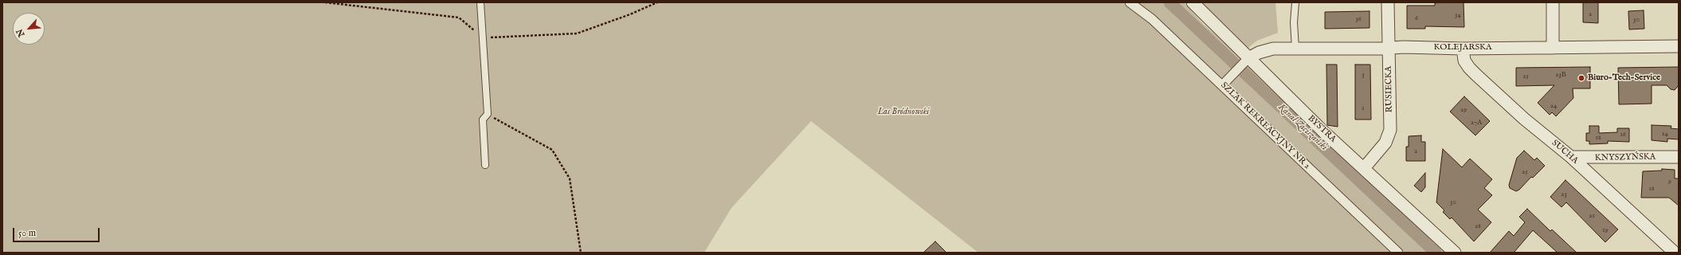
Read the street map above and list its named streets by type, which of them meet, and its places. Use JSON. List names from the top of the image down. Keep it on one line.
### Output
{"streets":{"street":["KOLEJARSKA","RUSIECKA","SZLAK REKREACYJNY NR 2","BYSTRA","SUCHA","KNYSZYŃSKA"]},"crossings":[["KOLEJARSKA","RUSIECKA"],["KOLEJARSKA","BYSTRA"],["KOLEJARSKA","SUCHA"],["RUSIECKA","BYSTRA"],["SUCHA","KNYSZYŃSKA"]],"water":["Kanał Zaciszański"],"parks":["Las Bródnowski"],"places":["Biuro-Tech-Service"],"house_numbers":["2","34","6","36","30","3","23B","25","24","1","29","27A","14","16","18","2","25","9","18","23","30","21","28","19"],"scale_bar":"50 m","north":"bottom left"}
